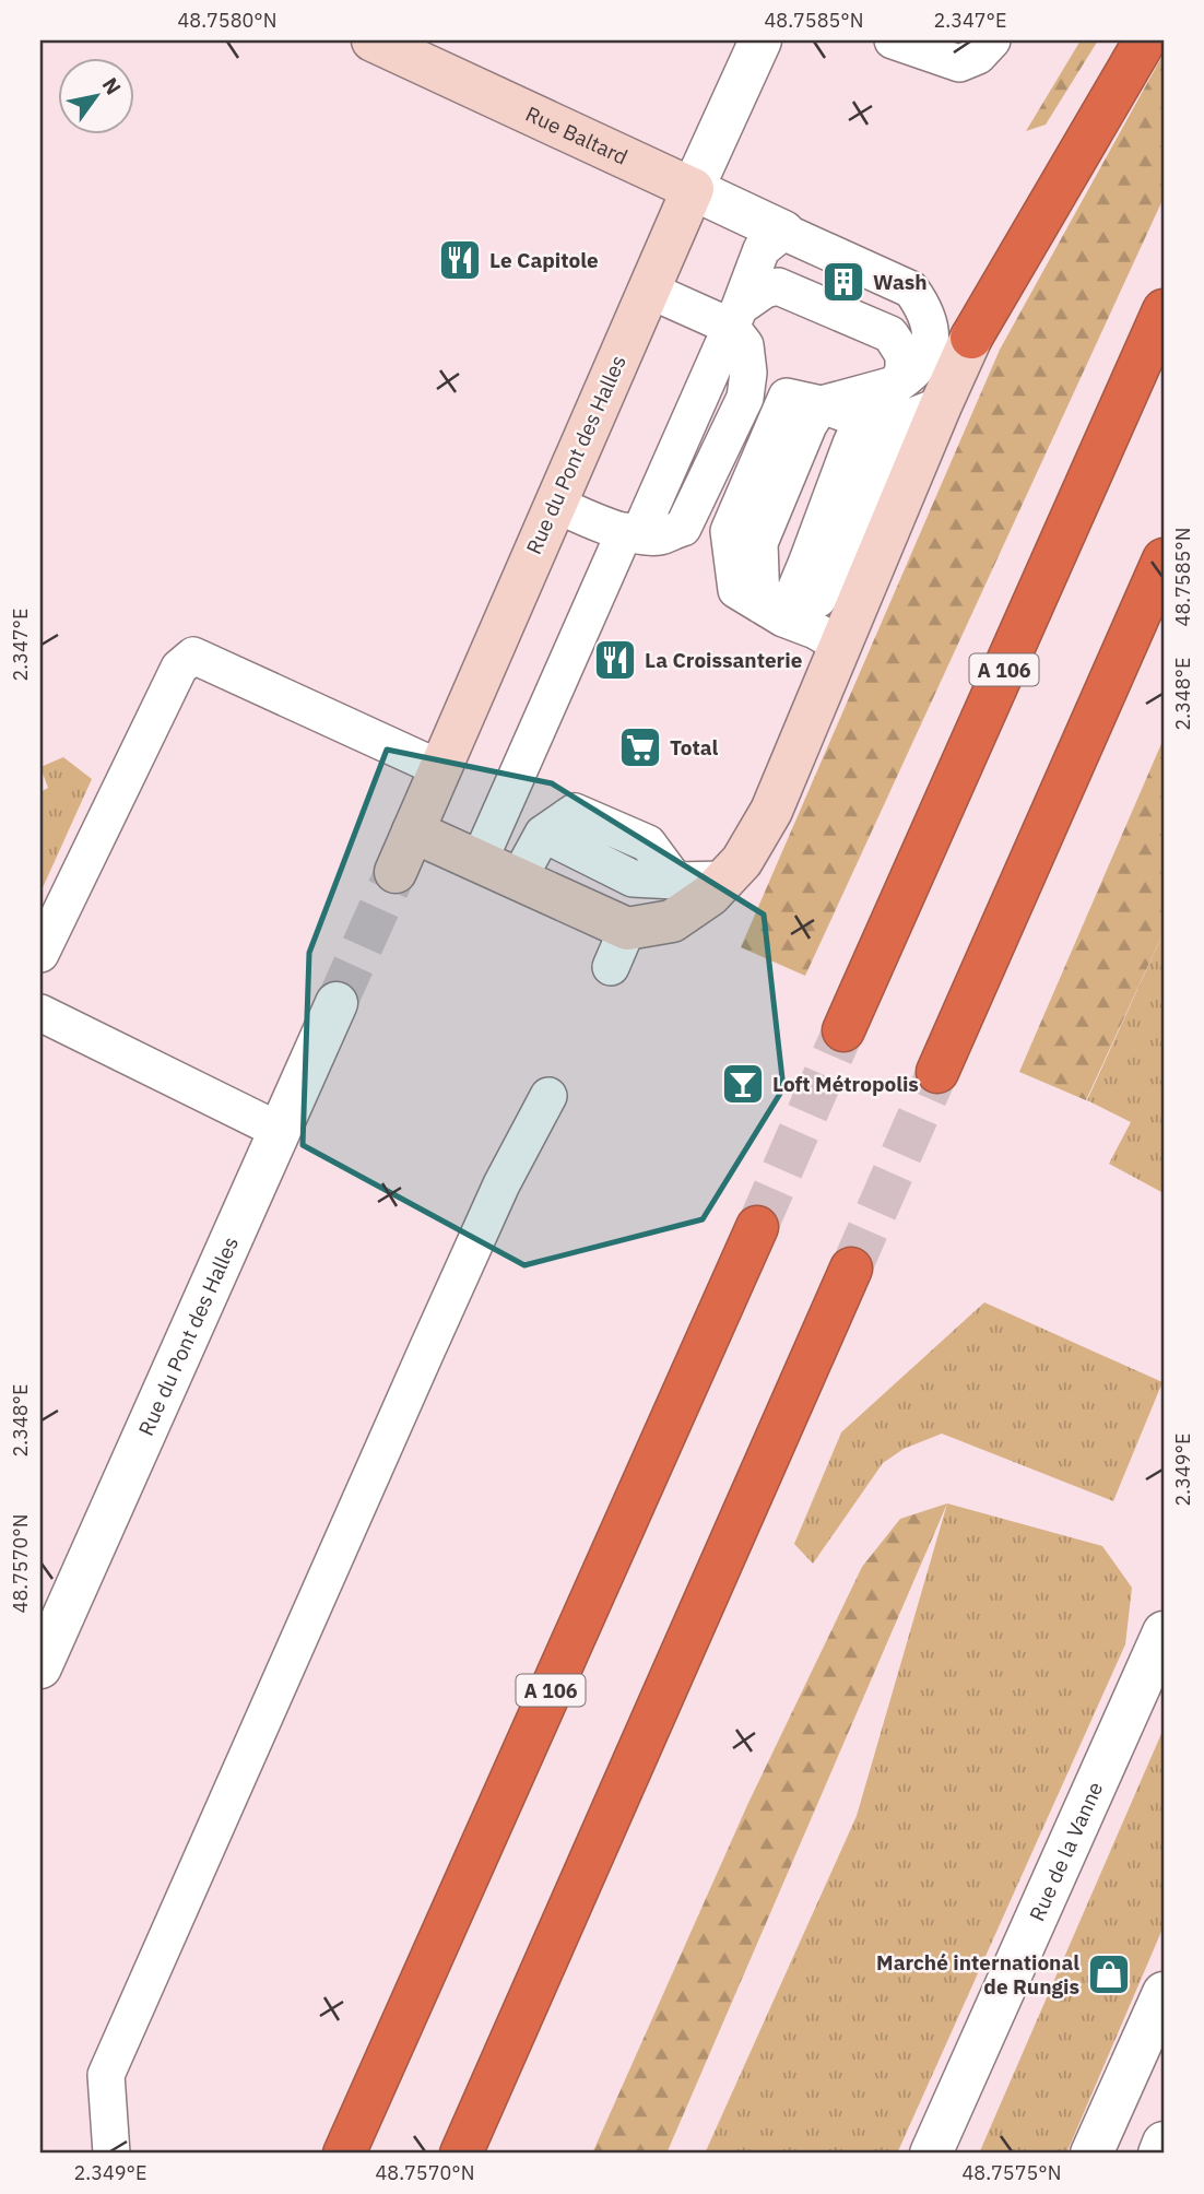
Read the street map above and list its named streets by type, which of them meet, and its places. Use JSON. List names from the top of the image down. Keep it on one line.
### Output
{"streets":{"highway":["A 106"],"street":["Rue Baltard","Rue du Pont des Halles","Rue de la Vanne"]},"crossings":[["Rue Baltard","Rue du Pont des Halles"]],"places":{"restaurant":["Le Capitole","La Croissanterie"],"building":["Wash"],"supermarket":["Total"],"bar":["Loft Métropolis"],"shop":["Marché international de Rungis"]},"north":"top right","coordinates":["48.7580°N","48.7585°N","2.347°E","2.348°E","2.349°E","48.7570°N","48.7575°N"]}
